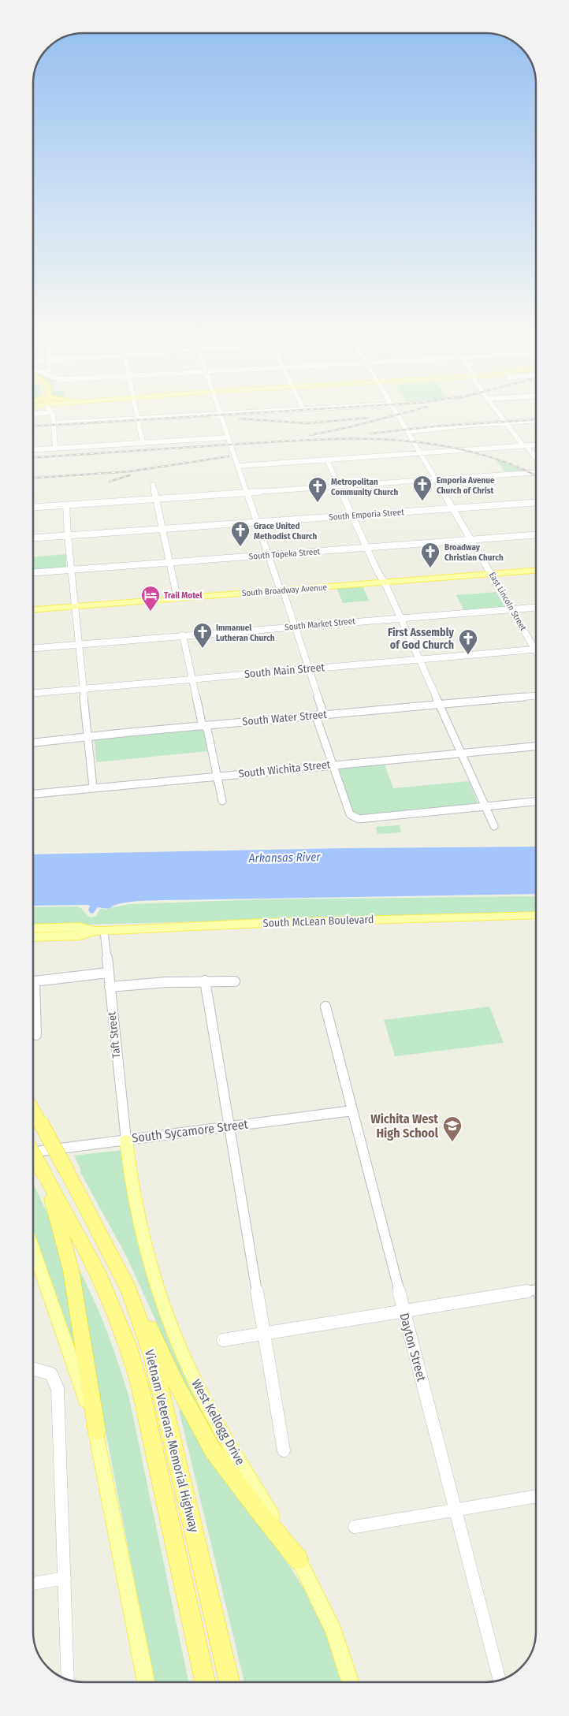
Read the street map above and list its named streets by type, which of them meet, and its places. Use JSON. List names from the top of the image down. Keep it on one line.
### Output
{"streets":{"highway":["Vietnam Veterans Memorial Highway"],"main road":["South Broadway Avenue","South McLean Boulevard","West Kellogg Drive"],"street":["South Emporia Street","South Topeka Street","East Lincoln Street","South Market Street","South Main Street","South Water Street","South Wichita Street","Taft Street","South Sycamore Street","Dayton Street"]},"crossings":[["South Emporia Street","East Lincoln Street"],["South Topeka Street","East Lincoln Street"],["South Broadway Avenue","East Lincoln Street"],["East Lincoln Street","South Market Street"],["South McLean Boulevard","Taft Street"],["Taft Street","South Sycamore Street"],["Taft Street","West Kellogg Drive"],["South Sycamore Street","Dayton Street"],["South Sycamore Street","West Kellogg Drive"]],"water":["Arkansas River"],"places":{"church":["Emporia Avenue Church of Christ","Metropolitan Community Church","Grace United Methodist Church","Broadway Christian Church","Immanuel Lutheran Church","First Assembly of God Church"],"hotel":["Trail Motel"],"school or university":["Wichita West High School"]}}
